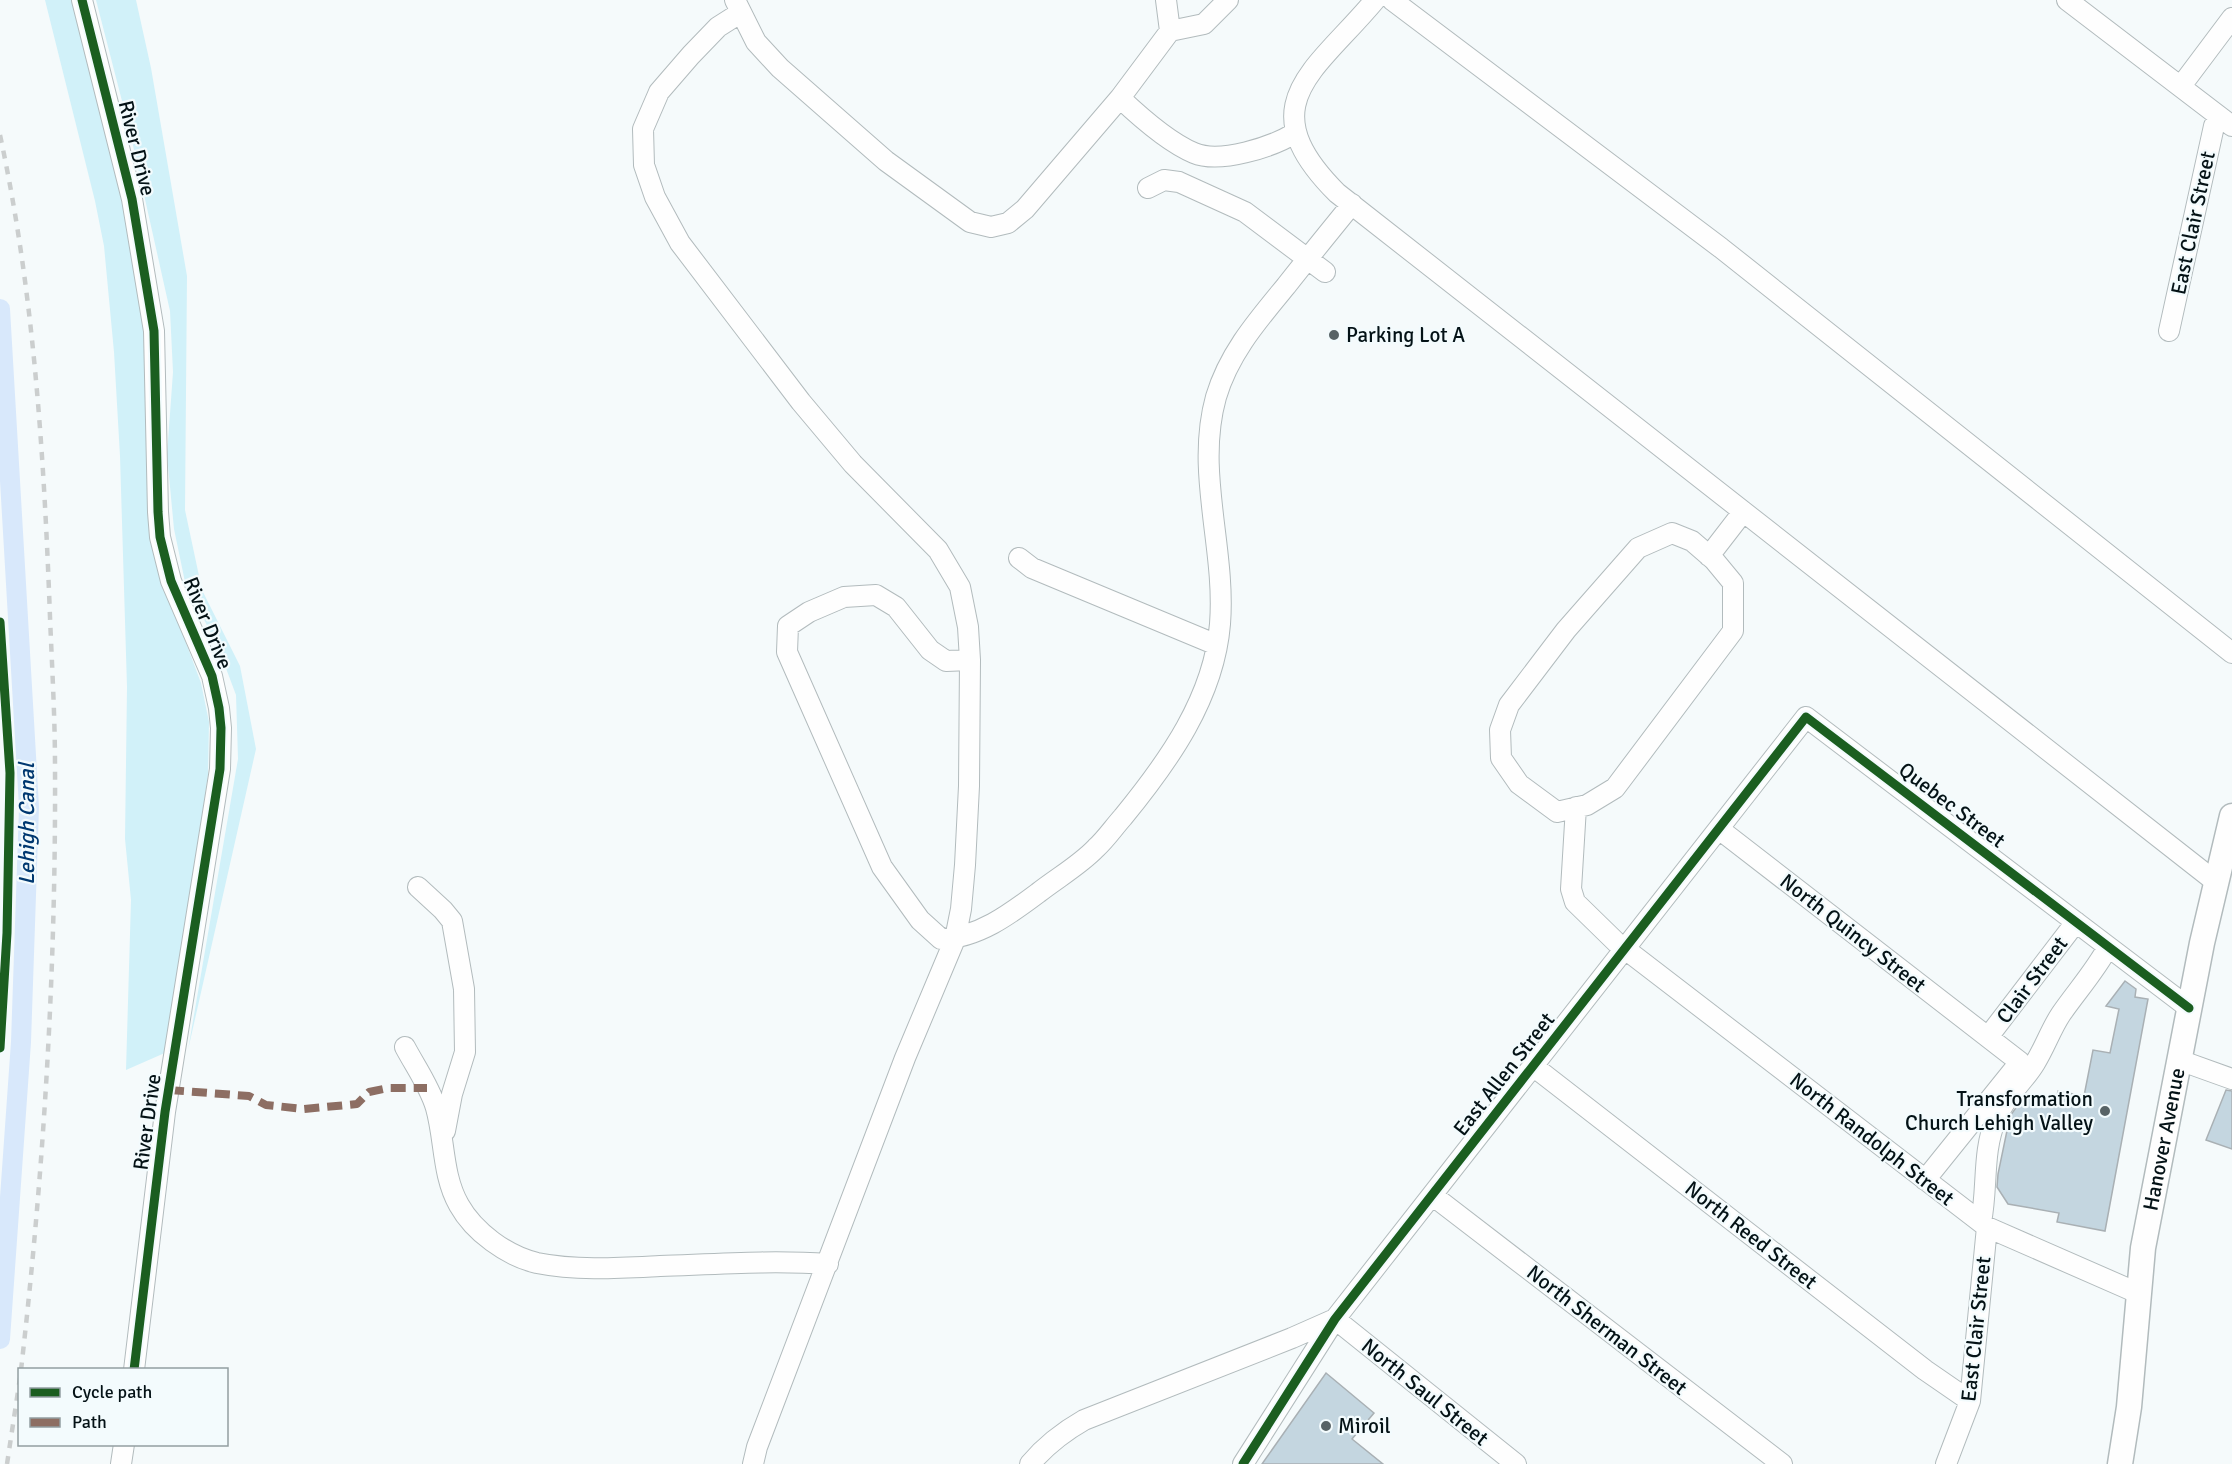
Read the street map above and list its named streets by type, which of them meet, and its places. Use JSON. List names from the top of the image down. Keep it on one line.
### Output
{"streets":{"main road":["Hanover Avenue"],"street":["River Drive","East Clair Street","Quebec Street","North Quincy Street","Clair Street","East Allen Street","North Randolph Street","North Reed Street","North Sherman Street","North Saul Street"]},"crossings":[["East Clair Street","Quebec Street"],["East Clair Street","North Randolph Street"],["East Clair Street","North Reed Street"],["Quebec Street","Clair Street"],["Quebec Street","East Allen Street"],["Quebec Street","Hanover Avenue"],["North Quincy Street","Clair Street"],["North Quincy Street","East Allen Street"],["East Allen Street","North Randolph Street"],["East Allen Street","North Reed Street"],["East Allen Street","North Sherman Street"],["East Allen Street","North Saul Street"],["Hanover Avenue","North Randolph Street"]],"water":["Lehigh Canal"],"places":["Parking Lot A","Transformation Church Lehigh Valley","Miroil"],"legend":["Cycle path","Path"]}
